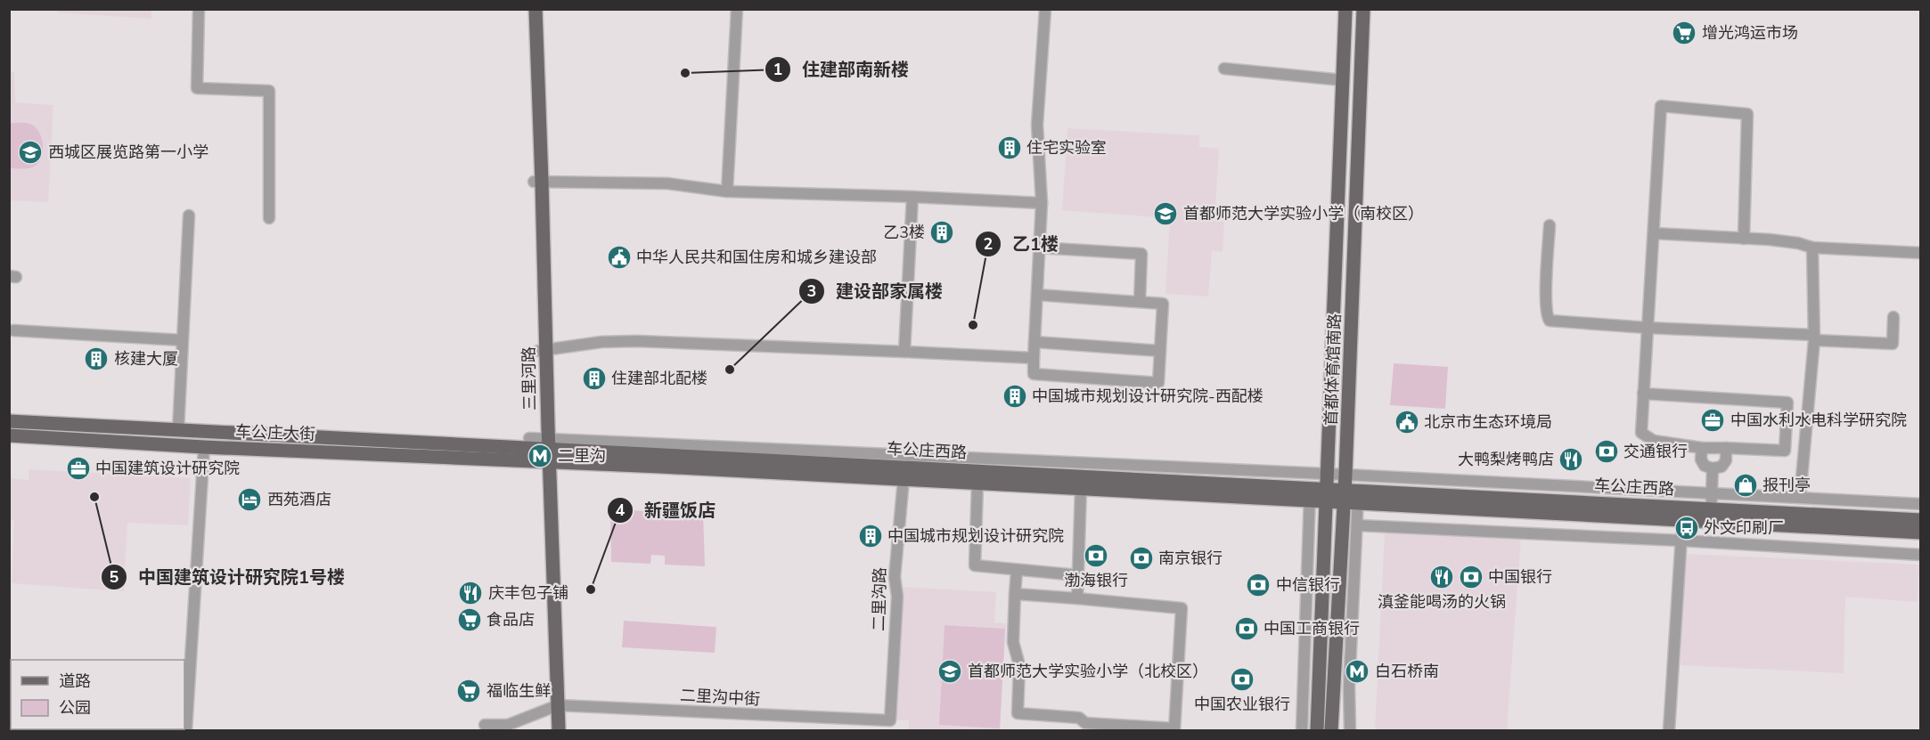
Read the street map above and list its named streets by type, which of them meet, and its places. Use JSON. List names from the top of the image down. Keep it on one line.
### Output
{"streets":{"main road":["首都体育馆南路","三里河路","车公庄大街","车公庄西路"],"street":["二里沟路","二里沟中街"]},"crossings":[["首都体育馆南路","车公庄西路"],["三里河路","车公庄大街"],["三里河路","车公庄西路"],["三里河路","二里沟中街"],["车公庄大街","车公庄西路"],["车公庄西路","二里沟路"],["二里沟路","二里沟中街"]],"places":{"supermarket":["增光鸿运市场","食品店","福临生鲜"],"other":["住建部南新楼","乙1楼","建设部家属楼","中国建筑设计研究院1号楼","新疆饭店"],"building":["住宅实验室","乙3楼","核建大厦","住建部北配楼","中国城市规划设计研究院-西配楼","中国城市规划设计研究院"],"school or university":["西城区展览路第一小学","首都师范大学实验小学（南校区）","首都师范大学实验小学（北校区）"],"public building":["中华人民共和国住房和城乡建设部","北京市生态环境局"],"office":["中国水利水电科学研究院","中国建筑设计研究院"],"bank":["交通银行","渤海银行","南京银行","中国银行","中信银行","中国工商银行","中国农业银行"],"metro station":["二里沟","白石桥南"],"restaurant":["大鸭梨烤鸭店","滇釜能喝汤的火锅","庆丰包子铺"],"shop":["报刊亭"],"hotel":["西苑酒店"],"bus stop":["外文印刷厂"]},"legend":["道路","公园"]}
